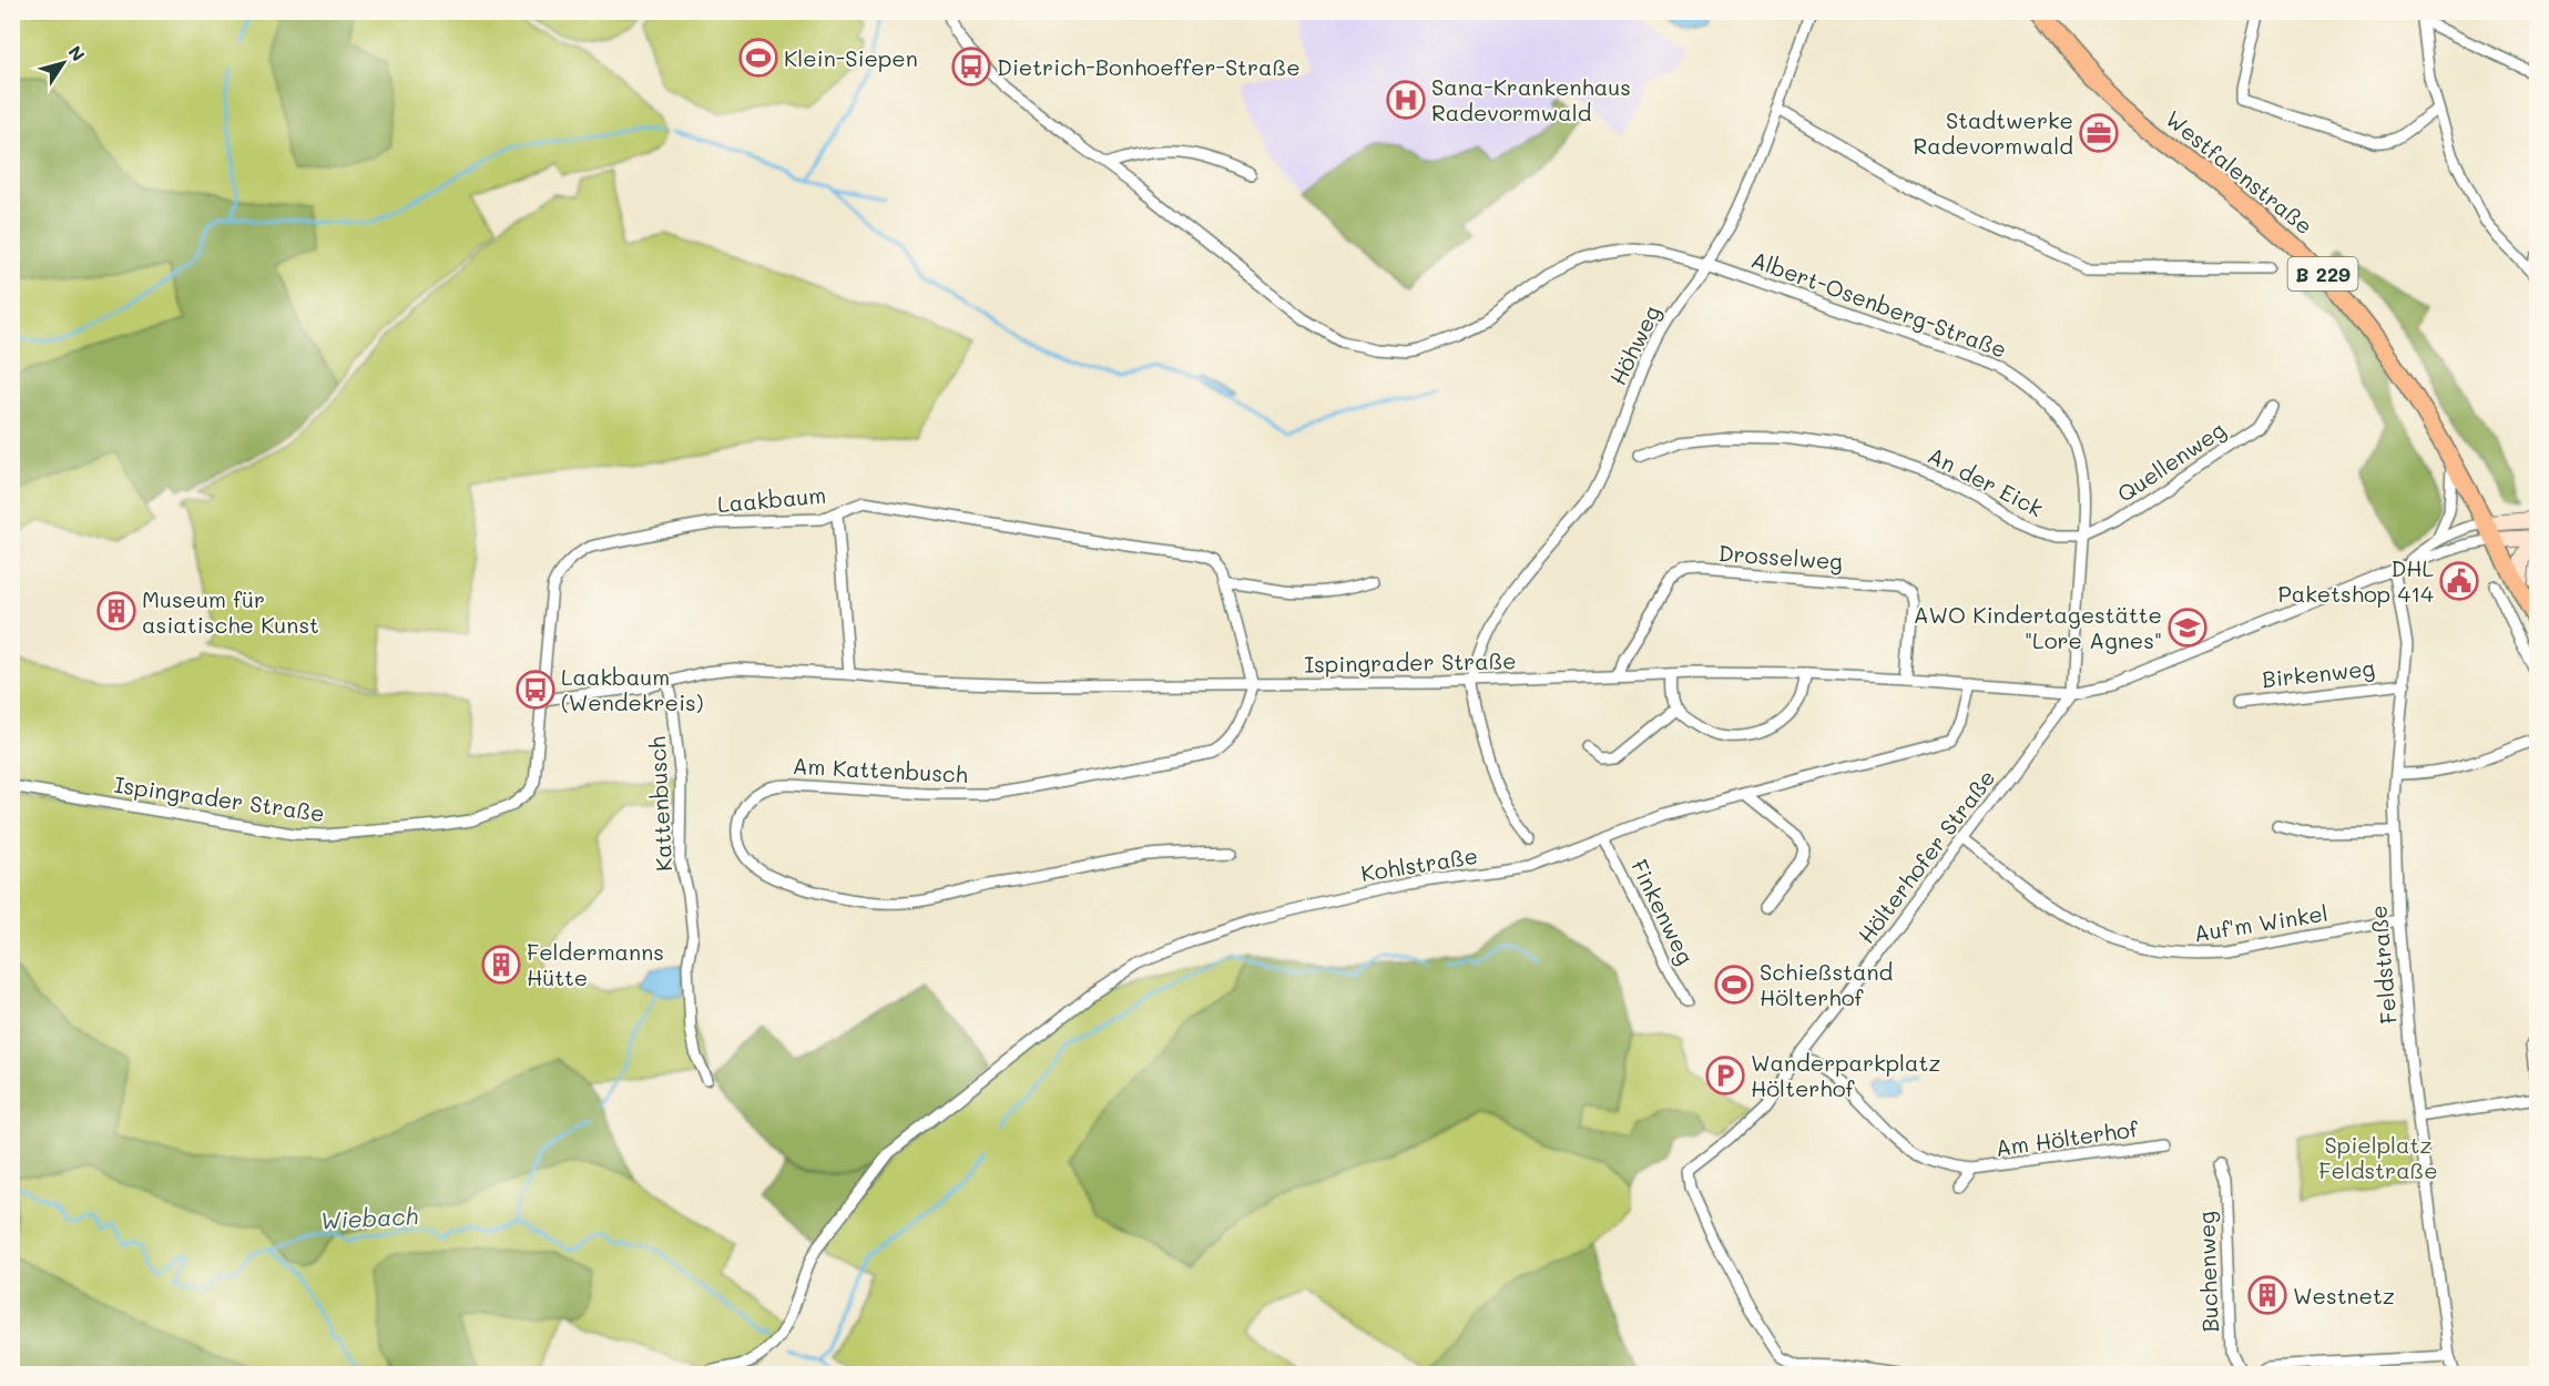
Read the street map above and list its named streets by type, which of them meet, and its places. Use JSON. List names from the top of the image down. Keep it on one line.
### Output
{"streets":{"main road":["Westfalenstraße","B 229"],"street":["Albert-Osenberg-Straße","Höhweg","Quellenweg","An der Eick","Laakbaum","Drosselweg","Ispingrader Straße","Birkenweg","Am Kattenbusch","Kattenbusch","Hölterhofer Straße","Kohlstraße","Finkenweg","Auf'm Winkel","Feldstraße","Am Hölterhof","Buchenweg"]},"crossings":[["Albert-Osenberg-Straße","Höhweg"],["Albert-Osenberg-Straße","Quellenweg"],["Albert-Osenberg-Straße","An der Eick"],["Albert-Osenberg-Straße","Ispingrader Straße"],["Albert-Osenberg-Straße","Hölterhofer Straße"],["Höhweg","Ispingrader Straße"],["Quellenweg","An der Eick"],["Laakbaum","Ispingrader Straße"],["Laakbaum","Am Kattenbusch"],["Drosselweg","Ispingrader Straße"],["Ispingrader Straße","Am Kattenbusch"],["Ispingrader Straße","Kattenbusch"],["Ispingrader Straße","Hölterhofer Straße"],["Ispingrader Straße","Kohlstraße"],["Ispingrader Straße","Feldstraße"],["Birkenweg","Feldstraße"],["Hölterhofer Straße","Auf'm Winkel"],["Hölterhofer Straße","Am Hölterhof"],["Kohlstraße","Finkenweg"],["Auf'm Winkel","Feldstraße"]],"water":["Wiebach"],"parks":["Spielplatz Feldstraße"],"places":{"sports":["Klein-Siepen","Schießstand Hölterhof"],"bus stop":["Dietrich-Bonhoeffer-Straße","Laakbaum (Wendekreis)"],"hospital":["Sana-Krankenhaus Radevormwald"],"office":["Stadtwerke Radevormwald"],"public building":["DHL Paketshop 414"],"building":["Museum für asiatische Kunst","Feldermanns Hütte","Westnetz"],"school or university":["AWO Kindertagestätte \"Lore Agnes\""],"parking":["Wanderparkplatz Hölterhof"]},"north":"top right"}
